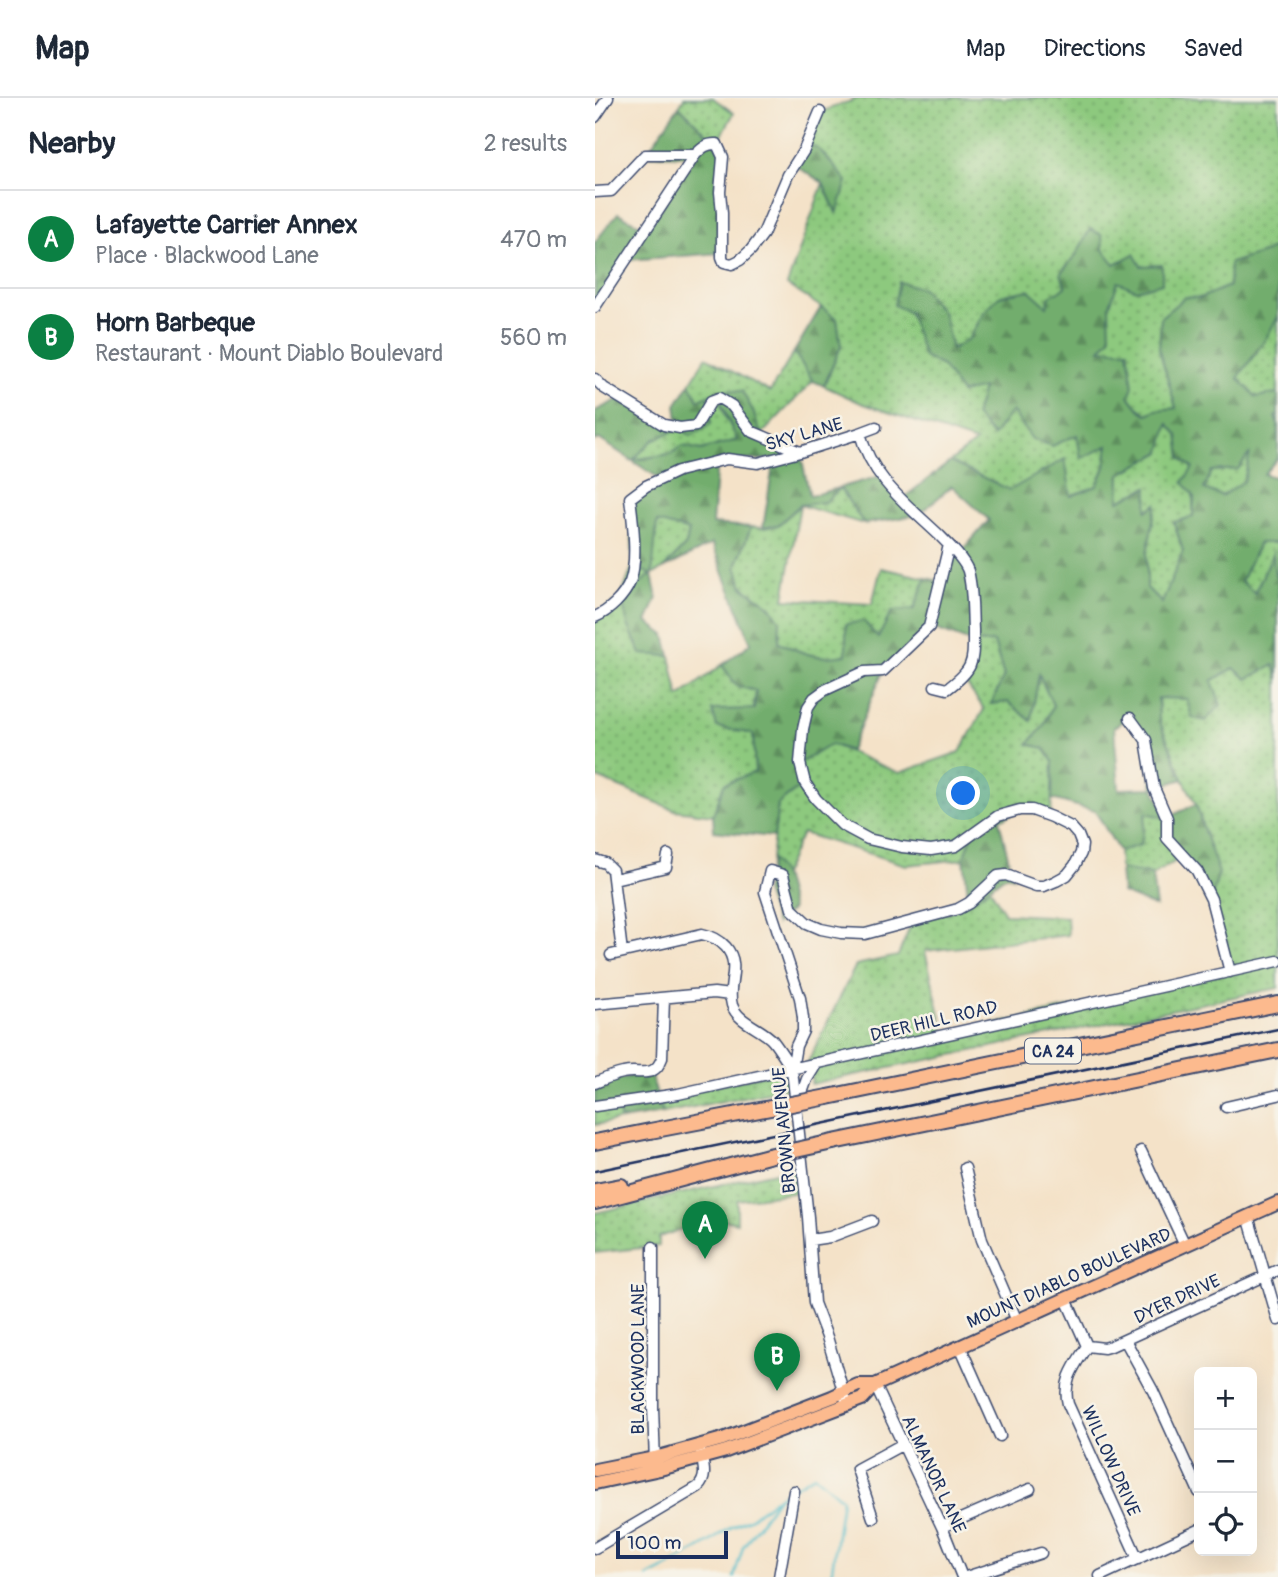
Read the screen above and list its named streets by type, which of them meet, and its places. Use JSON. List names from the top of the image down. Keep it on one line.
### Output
{"streets":{"highway":["CA 24"],"main road":["MOUNT DIABLO BOULEVARD"],"street":["SKY LANE","DEER HILL ROAD","BROWN AVENUE","DYER DRIVE","BLACKWOOD LANE","WILLOW DRIVE","ALMANOR LANE"]},"crossings":[["SKY LANE","BROWN AVENUE"],["DEER HILL ROAD","BROWN AVENUE"],["BROWN AVENUE","MOUNT DIABLO BOULEVARD"],["MOUNT DIABLO BOULEVARD","BLACKWOOD LANE"],["MOUNT DIABLO BOULEVARD","ALMANOR LANE"],["DYER DRIVE","WILLOW DRIVE"]],"scale_bar":"100 m","page":{"header":"Map","nav":["Map","Directions","Saved"],"heading":["Nearby","2 results"],"list":[{"mark":"A","name":"Lafayette Carrier Annex","note":"Place · Blackwood Lane","value":"470 m"},{"mark":"B","name":"Horn Barbeque","note":"Restaurant · Mount Diablo Boulevard","value":"560 m"}],"pins":["A","B"],"map_buttons":["+","−"],"scale":"100 m"}}
